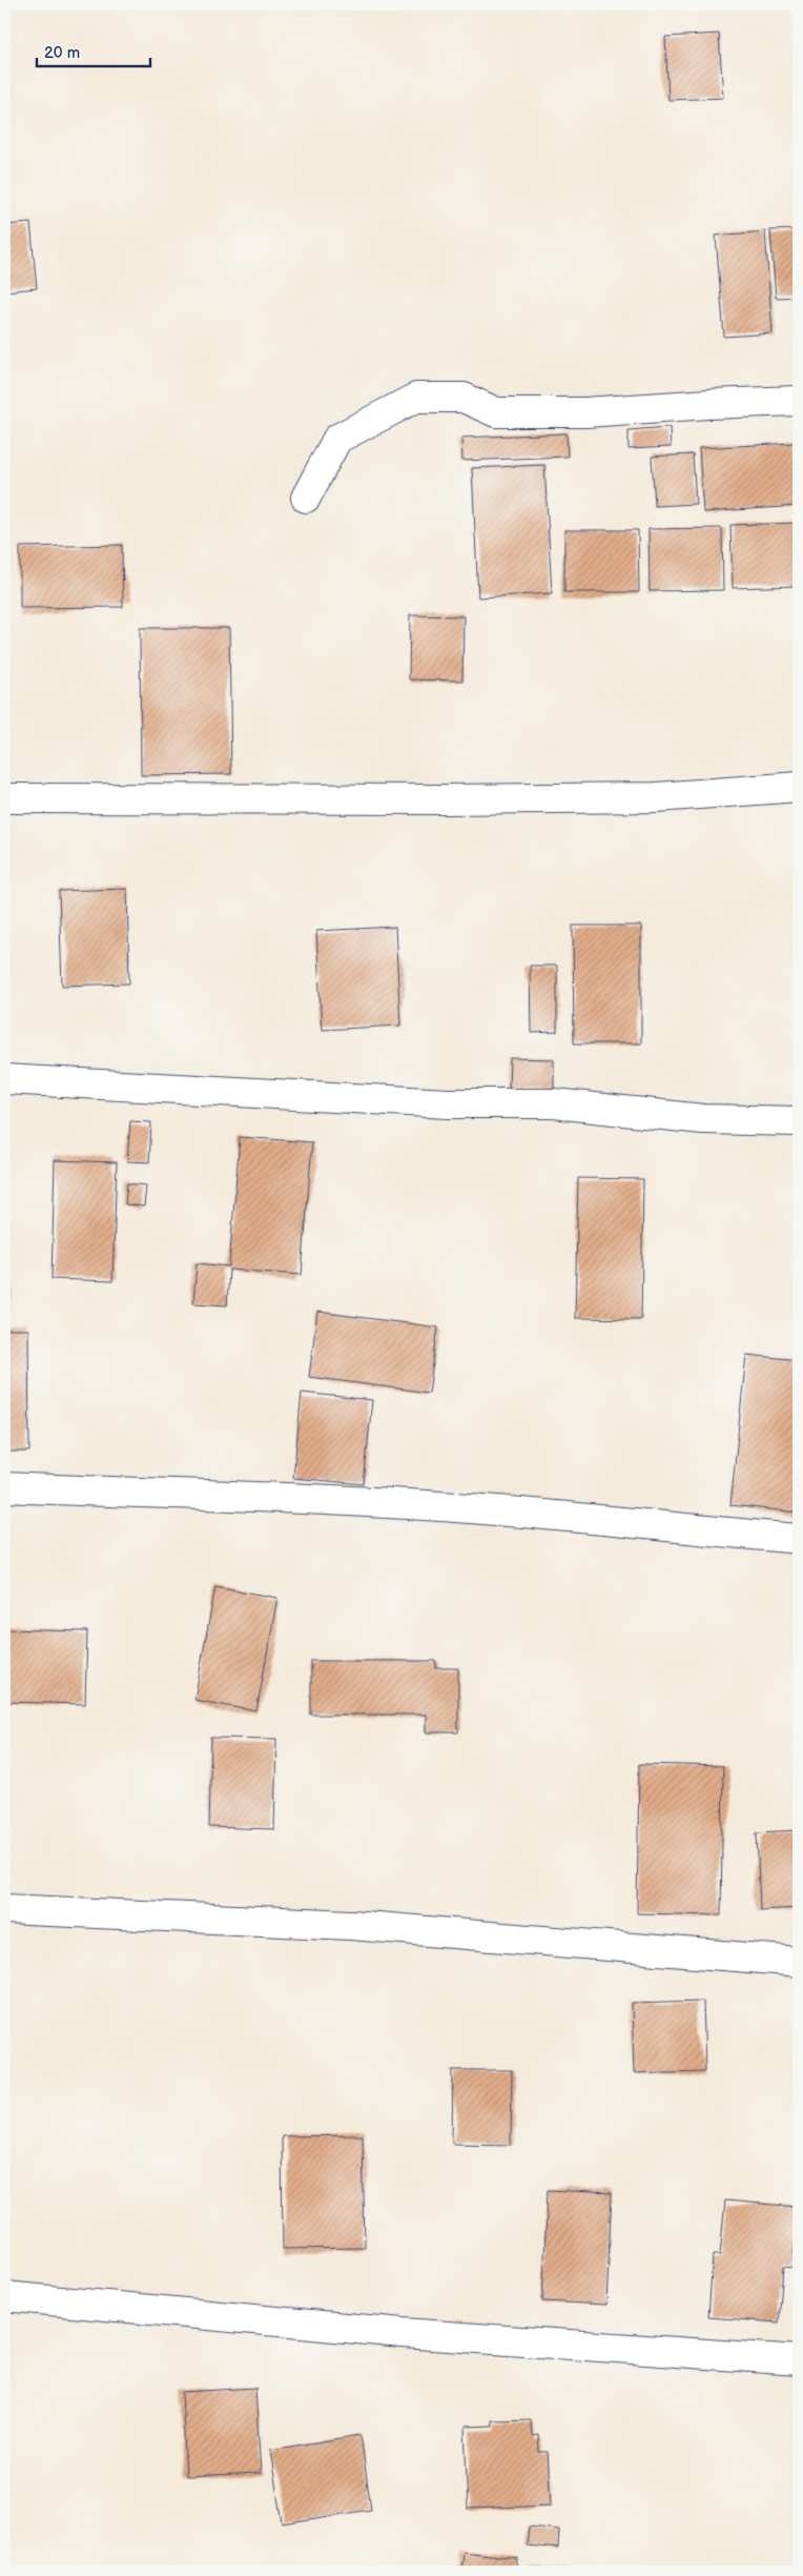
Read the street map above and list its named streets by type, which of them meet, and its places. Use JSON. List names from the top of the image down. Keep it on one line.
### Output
{"scale_bar":"20 m"}
